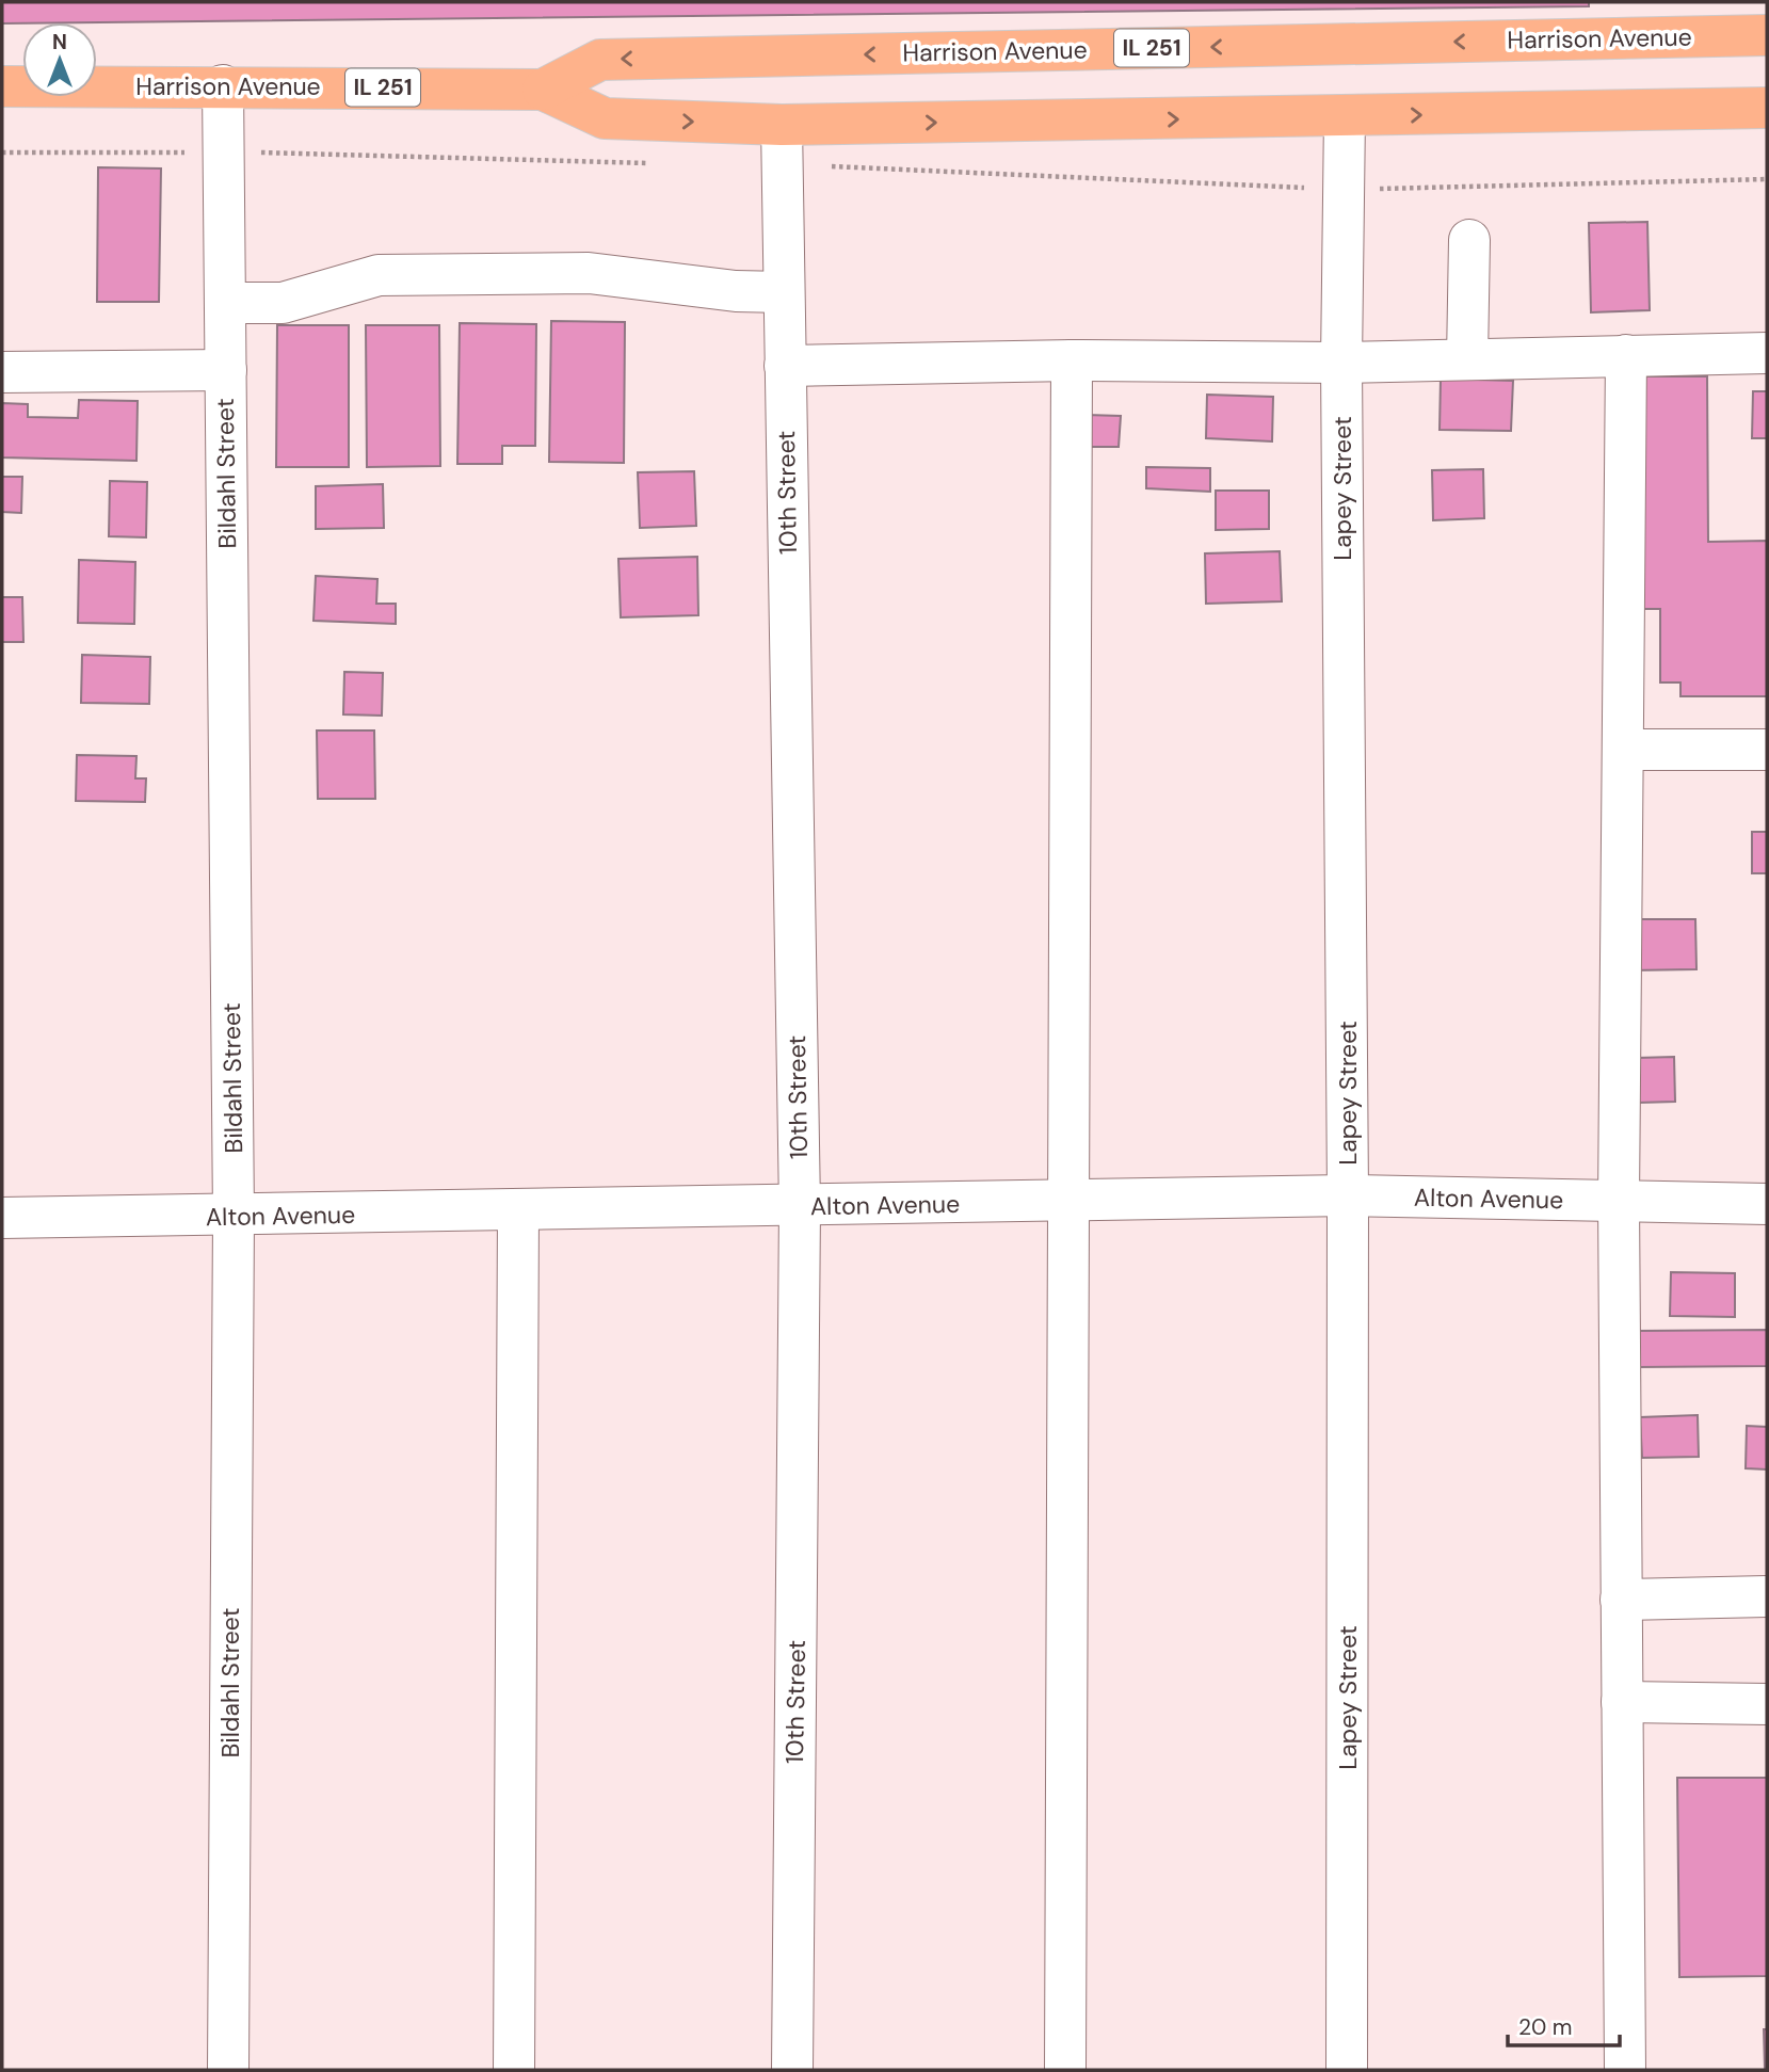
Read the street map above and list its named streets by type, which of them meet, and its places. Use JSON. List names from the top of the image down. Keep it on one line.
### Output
{"streets":{"main road":["Harrison Avenue","IL 251"],"street":["Bildahl Street","Lapey Street","10th Street","Alton Avenue"]},"crossings":[["Harrison Avenue","Bildahl Street"],["Harrison Avenue","Lapey Street"],["Harrison Avenue","10th Street"],["Bildahl Street","Alton Avenue"],["Lapey Street","Alton Avenue"],["10th Street","Alton Avenue"]],"scale_bar":"20 m","north":"top"}
